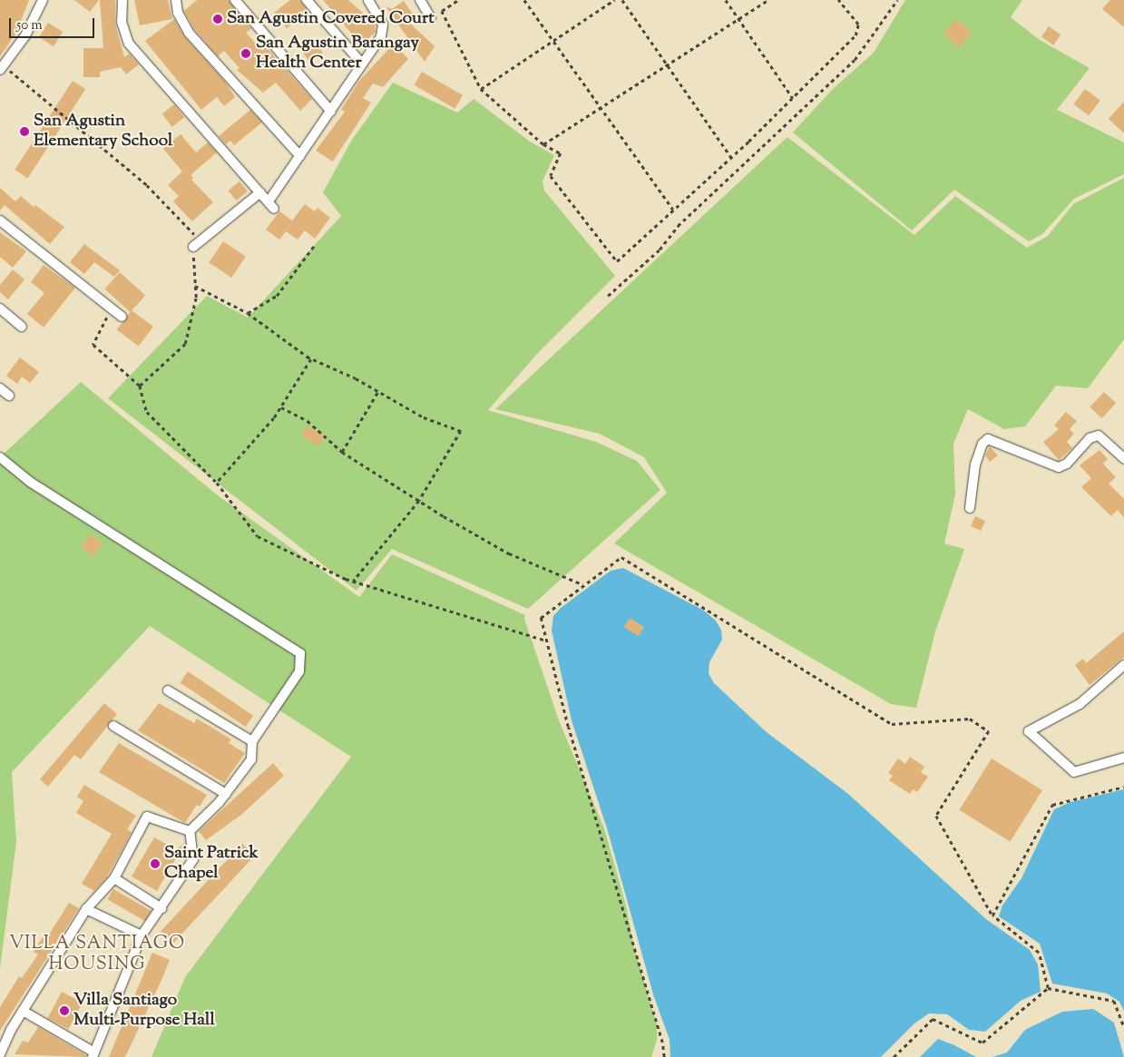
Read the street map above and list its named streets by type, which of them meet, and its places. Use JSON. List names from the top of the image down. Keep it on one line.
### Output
{"districts":["VILLA SANTIAGO HOUSING"],"places":["San Agustin Covered Court","San Agustin Barangay Health Center","San Agustin Elementary School","Saint Patrick Chapel","Villa Santiago Multi-Purpose Hall"],"scale_bar":"50 m"}
